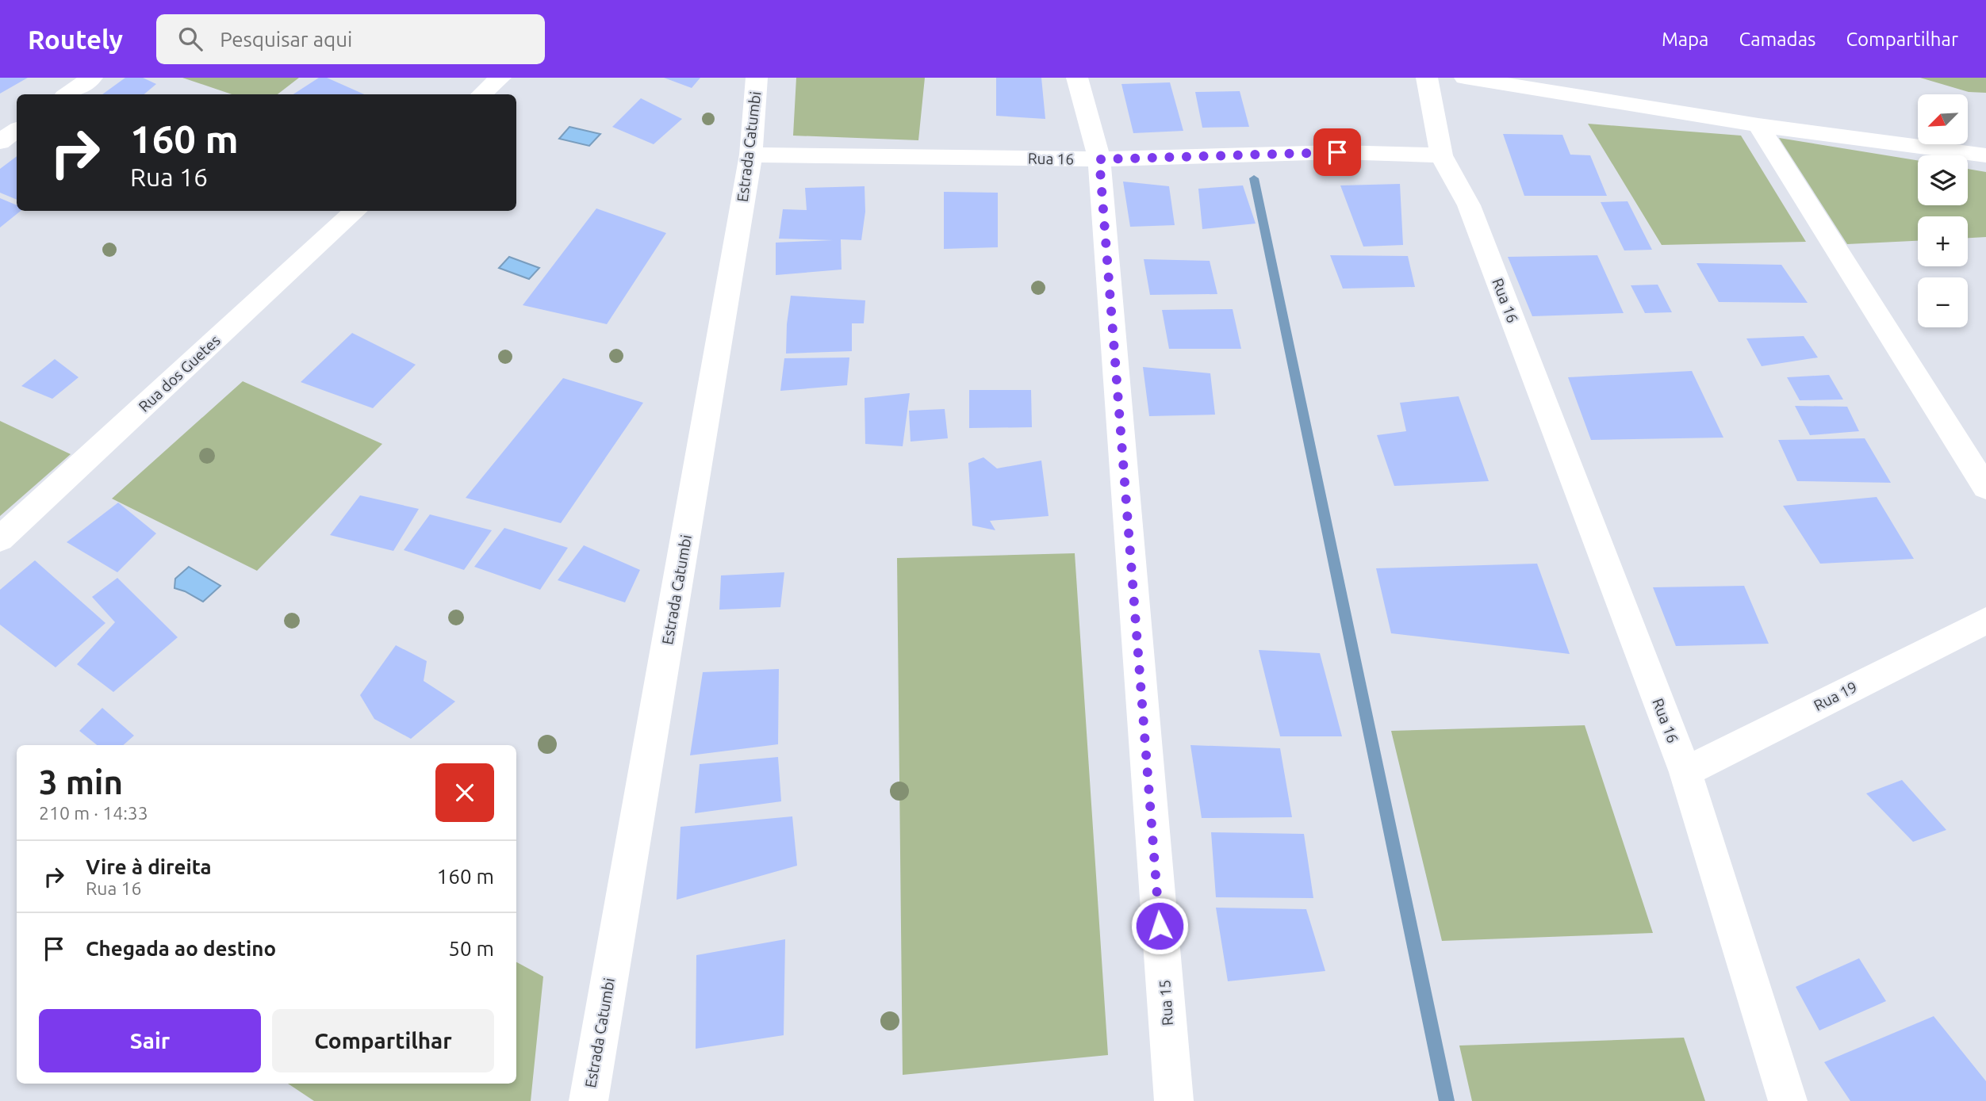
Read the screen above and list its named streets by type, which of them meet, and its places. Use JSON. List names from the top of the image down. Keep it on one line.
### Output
{"streets":{"street":["Estrada Catumbi","Rua 16","Rua dos Guetes","Rua 19","Rua 15"]},"crossings":[["Estrada Catumbi","Rua 16"],["Rua 16","Rua 19"],["Rua 16","Rua 15"]],"north":"bottom left","page":{"header":"Routely","search":"Pesquisar aqui","nav":["Mapa","Camadas","Compartilhar"],"map_buttons":["+","−"],"turn":["160 m","Rua 16"],"heading":["3 min","210 m · 14:33"],"list":[{"name":"Vire à direita","note":"Rua 16","value":"160 m"},{"name":"Chegada ao destino","value":"50 m"}],"buttons":["Sair","Compartilhar"]}}
